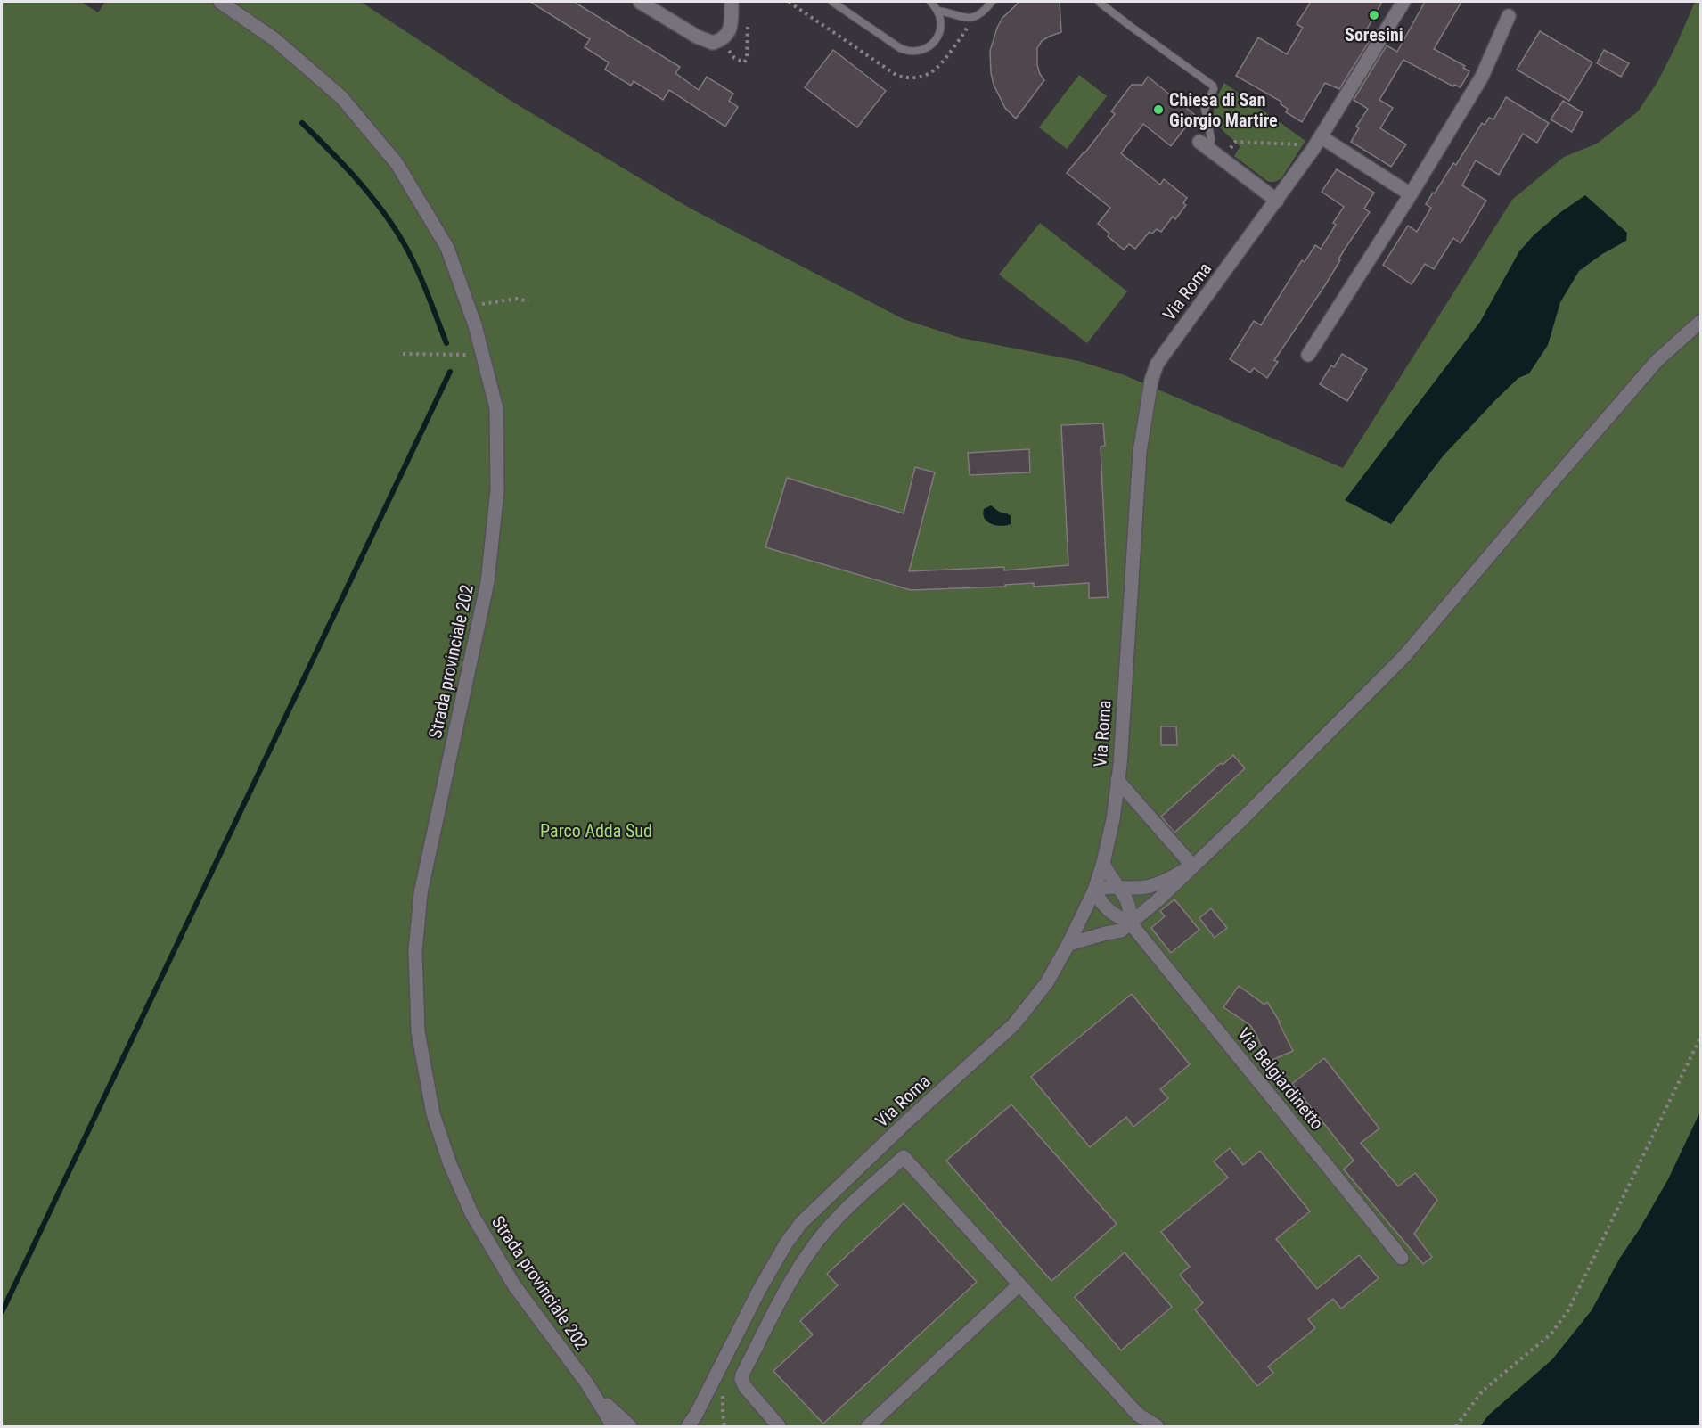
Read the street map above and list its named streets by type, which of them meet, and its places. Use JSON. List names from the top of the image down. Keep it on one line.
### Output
{"streets":{"street":["Via Roma","Strada provinciale 202","Via Belgiardinetto"]},"parks":["Parco Adda Sud"],"places":["Soresini","Chiesa di San Giorgio Martire"]}
